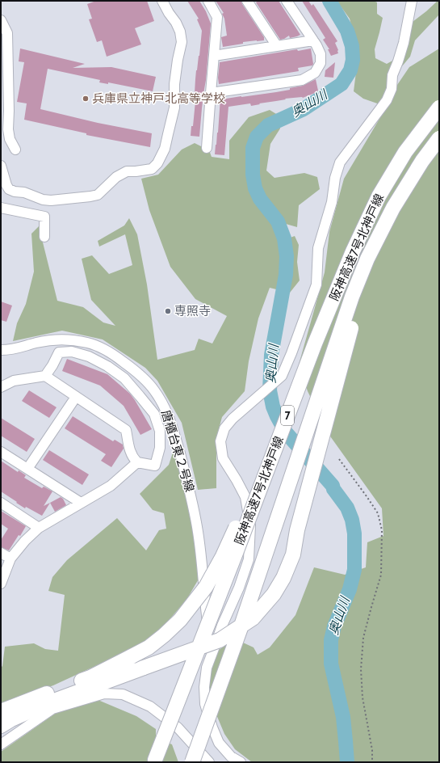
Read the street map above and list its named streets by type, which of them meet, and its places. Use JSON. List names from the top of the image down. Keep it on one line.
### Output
{"streets":{"highway":["阪神高速7号北神戸線","7"],"street":["唐櫃台東２号線"]},"water":["奥山川"],"places":["兵庫県立神戸北高等学校","専照寺"]}
